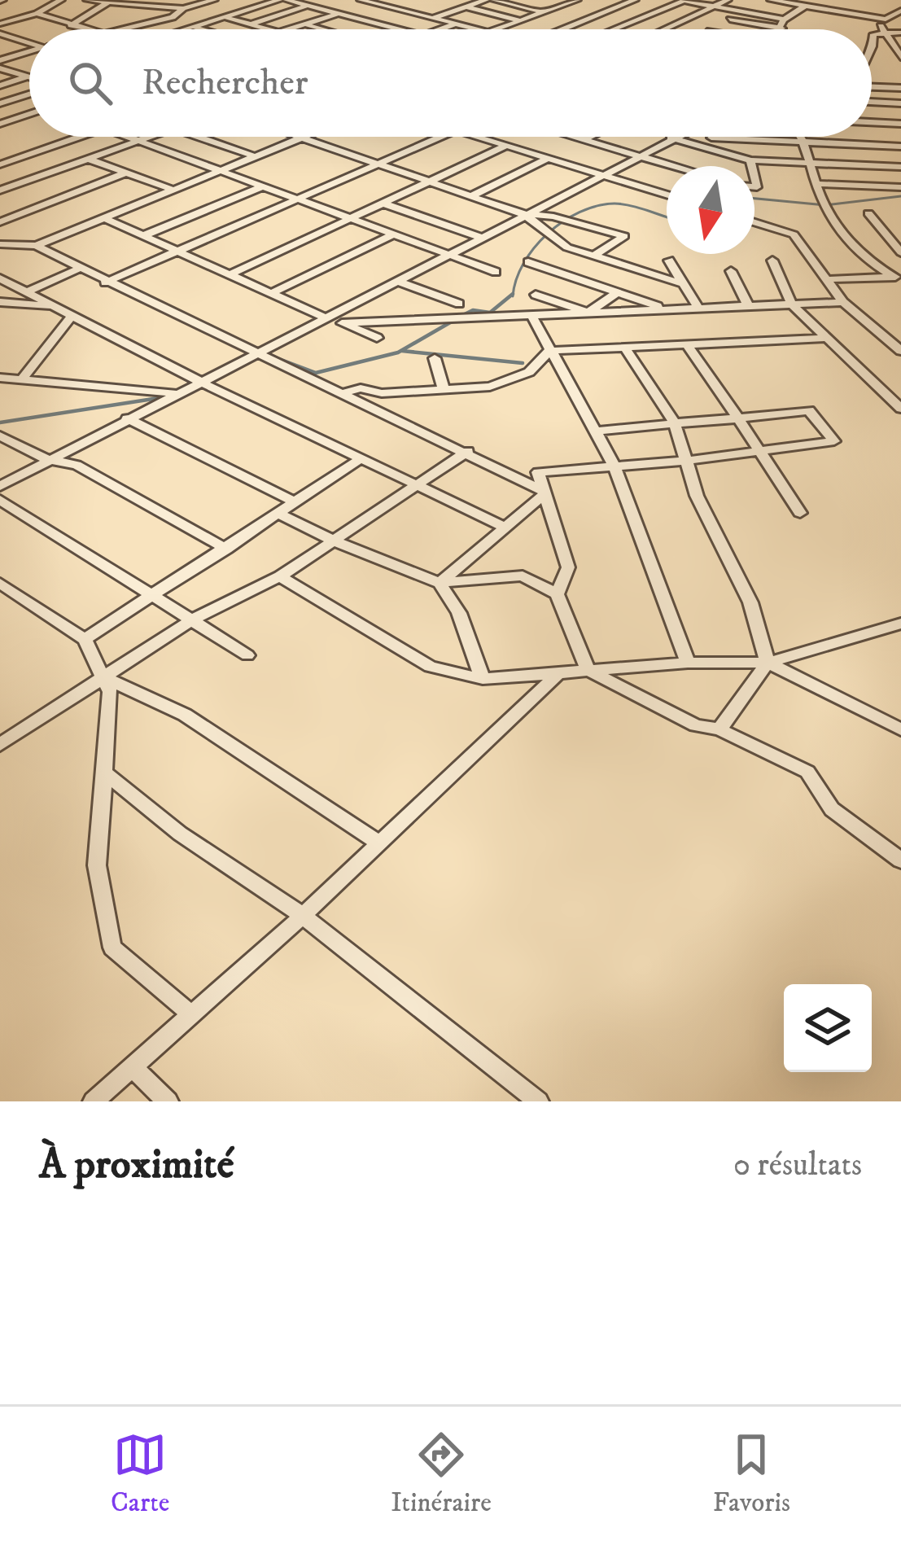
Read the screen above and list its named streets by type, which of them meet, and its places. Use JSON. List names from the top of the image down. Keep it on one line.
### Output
{"north":"bottom","page":{"search":"Rechercher","heading":["À proximité","0 résultats"],"nav":["Carte","Itinéraire","Favoris"]}}
